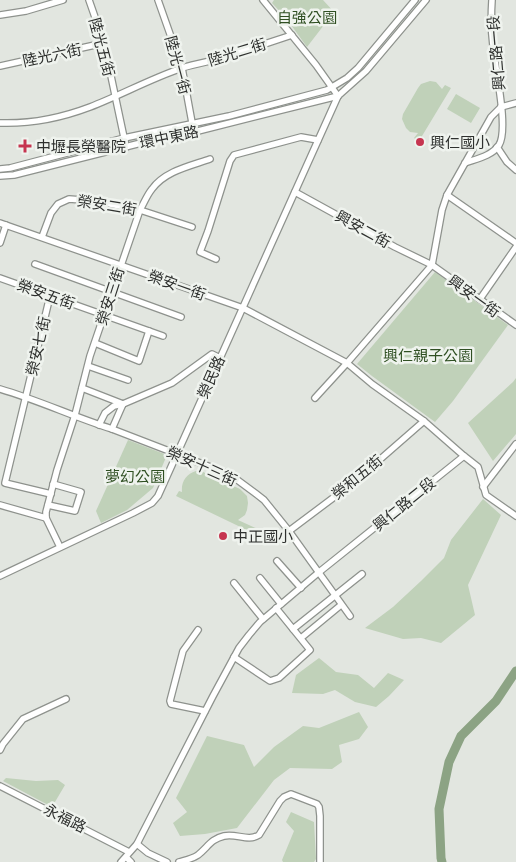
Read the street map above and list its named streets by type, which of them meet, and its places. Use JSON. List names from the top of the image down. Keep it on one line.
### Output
{"streets":{"street":["陸光五街","陸光二街","興仁路一段","陸光六街","陸光一街","環中東路","榮安二街","興安二街","榮安一街","榮安五街","榮安三街","興安一街","榮安七街","榮民路","榮安十三街","榮和五街","興仁路二段","永福路"]},"crossings":[["陸光五街","陸光二街"],["陸光五街","陸光六街"],["陸光五街","環中東路"],["陸光二街","陸光一街"],["陸光一街","環中東路"],["環中東路","榮民路"],["榮安二街","榮安一街"],["榮安二街","榮安三街"],["興安二街","興安一街"],["興安二街","榮民路"],["榮安一街","榮安三街"],["榮安一街","榮民路"],["榮安五街","榮安三街"],["榮安五街","榮安七街"],["榮安三街","榮安七街"],["榮安三街","榮安十三街"],["榮安七街","榮安十三街"],["榮民路","榮安十三街"],["榮安十三街","榮和五街"],["榮安十三街","興仁路二段"],["興仁路二段","永福路"]],"parks":["自強公園","興仁親子公園","夢幻公園"],"places":{"other":["興仁國小","中正國小"],"health":["中壢長榮醫院"]}}
